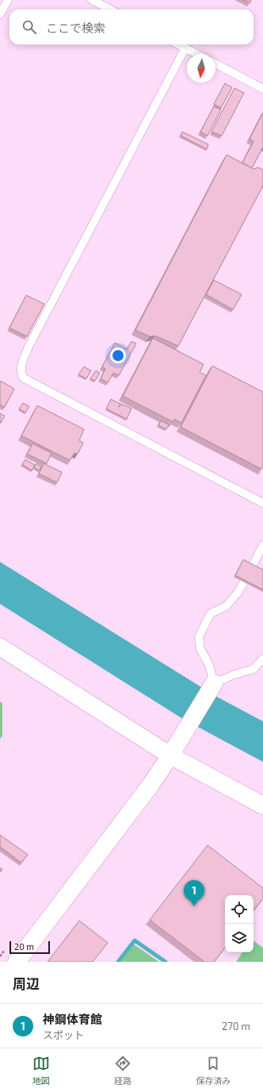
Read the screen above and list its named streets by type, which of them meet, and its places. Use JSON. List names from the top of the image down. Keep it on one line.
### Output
{"scale_bar":"20 m","north":"bottom","page":{"search":"ここで検索","pins":"1","scale":"20 m","heading":"周辺","list":[{"mark":"1","name":"神鋼体育館","note":"スポット","value":"270 m"}],"nav":["地図","経路","保存済み"]}}
